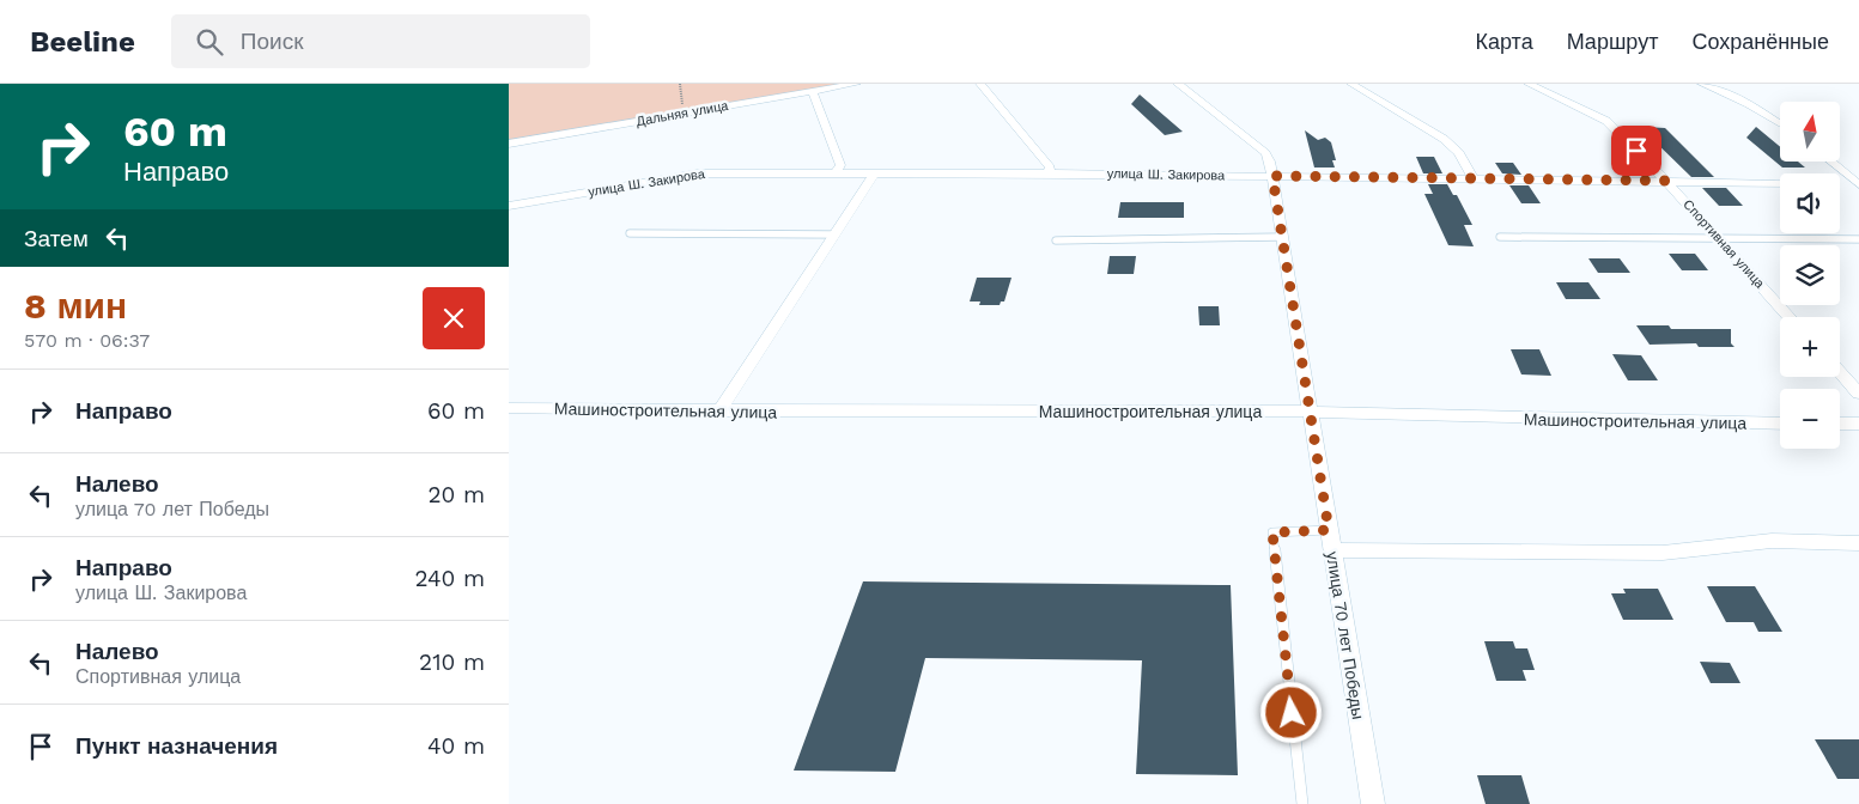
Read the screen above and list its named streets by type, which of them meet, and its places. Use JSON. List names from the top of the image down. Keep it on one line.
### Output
{"streets":{"street":["Дальняя улица","улица Ш. Закирова","Спортивная улица","Машиностроительная улица","улица 70 лет Победы"]},"crossings":[["улица Ш. Закирова","Спортивная улица"],["улица Ш. Закирова","улица 70 лет Победы"],["Машиностроительная улица","улица 70 лет Победы"]],"north":"top","page":{"header":"Beeline","search":"Поиск","nav":["Карта","Маршрут","Сохранённые"],"turn":["60 m","Направо"],"map_buttons":["+","−"],"then":"Затем","heading":["8 мин","570 m · 06:37"],"list":[{"name":"Направо","value":"60 m"},{"name":"Налево","note":"улица 70 лет Победы","value":"20 m"},{"name":"Направо","note":"улица Ш. Закирова","value":"240 m"},{"name":"Налево","note":"Спортивная улица","value":"210 m"},{"name":"Пункт назначения","value":"40 m"}]}}
